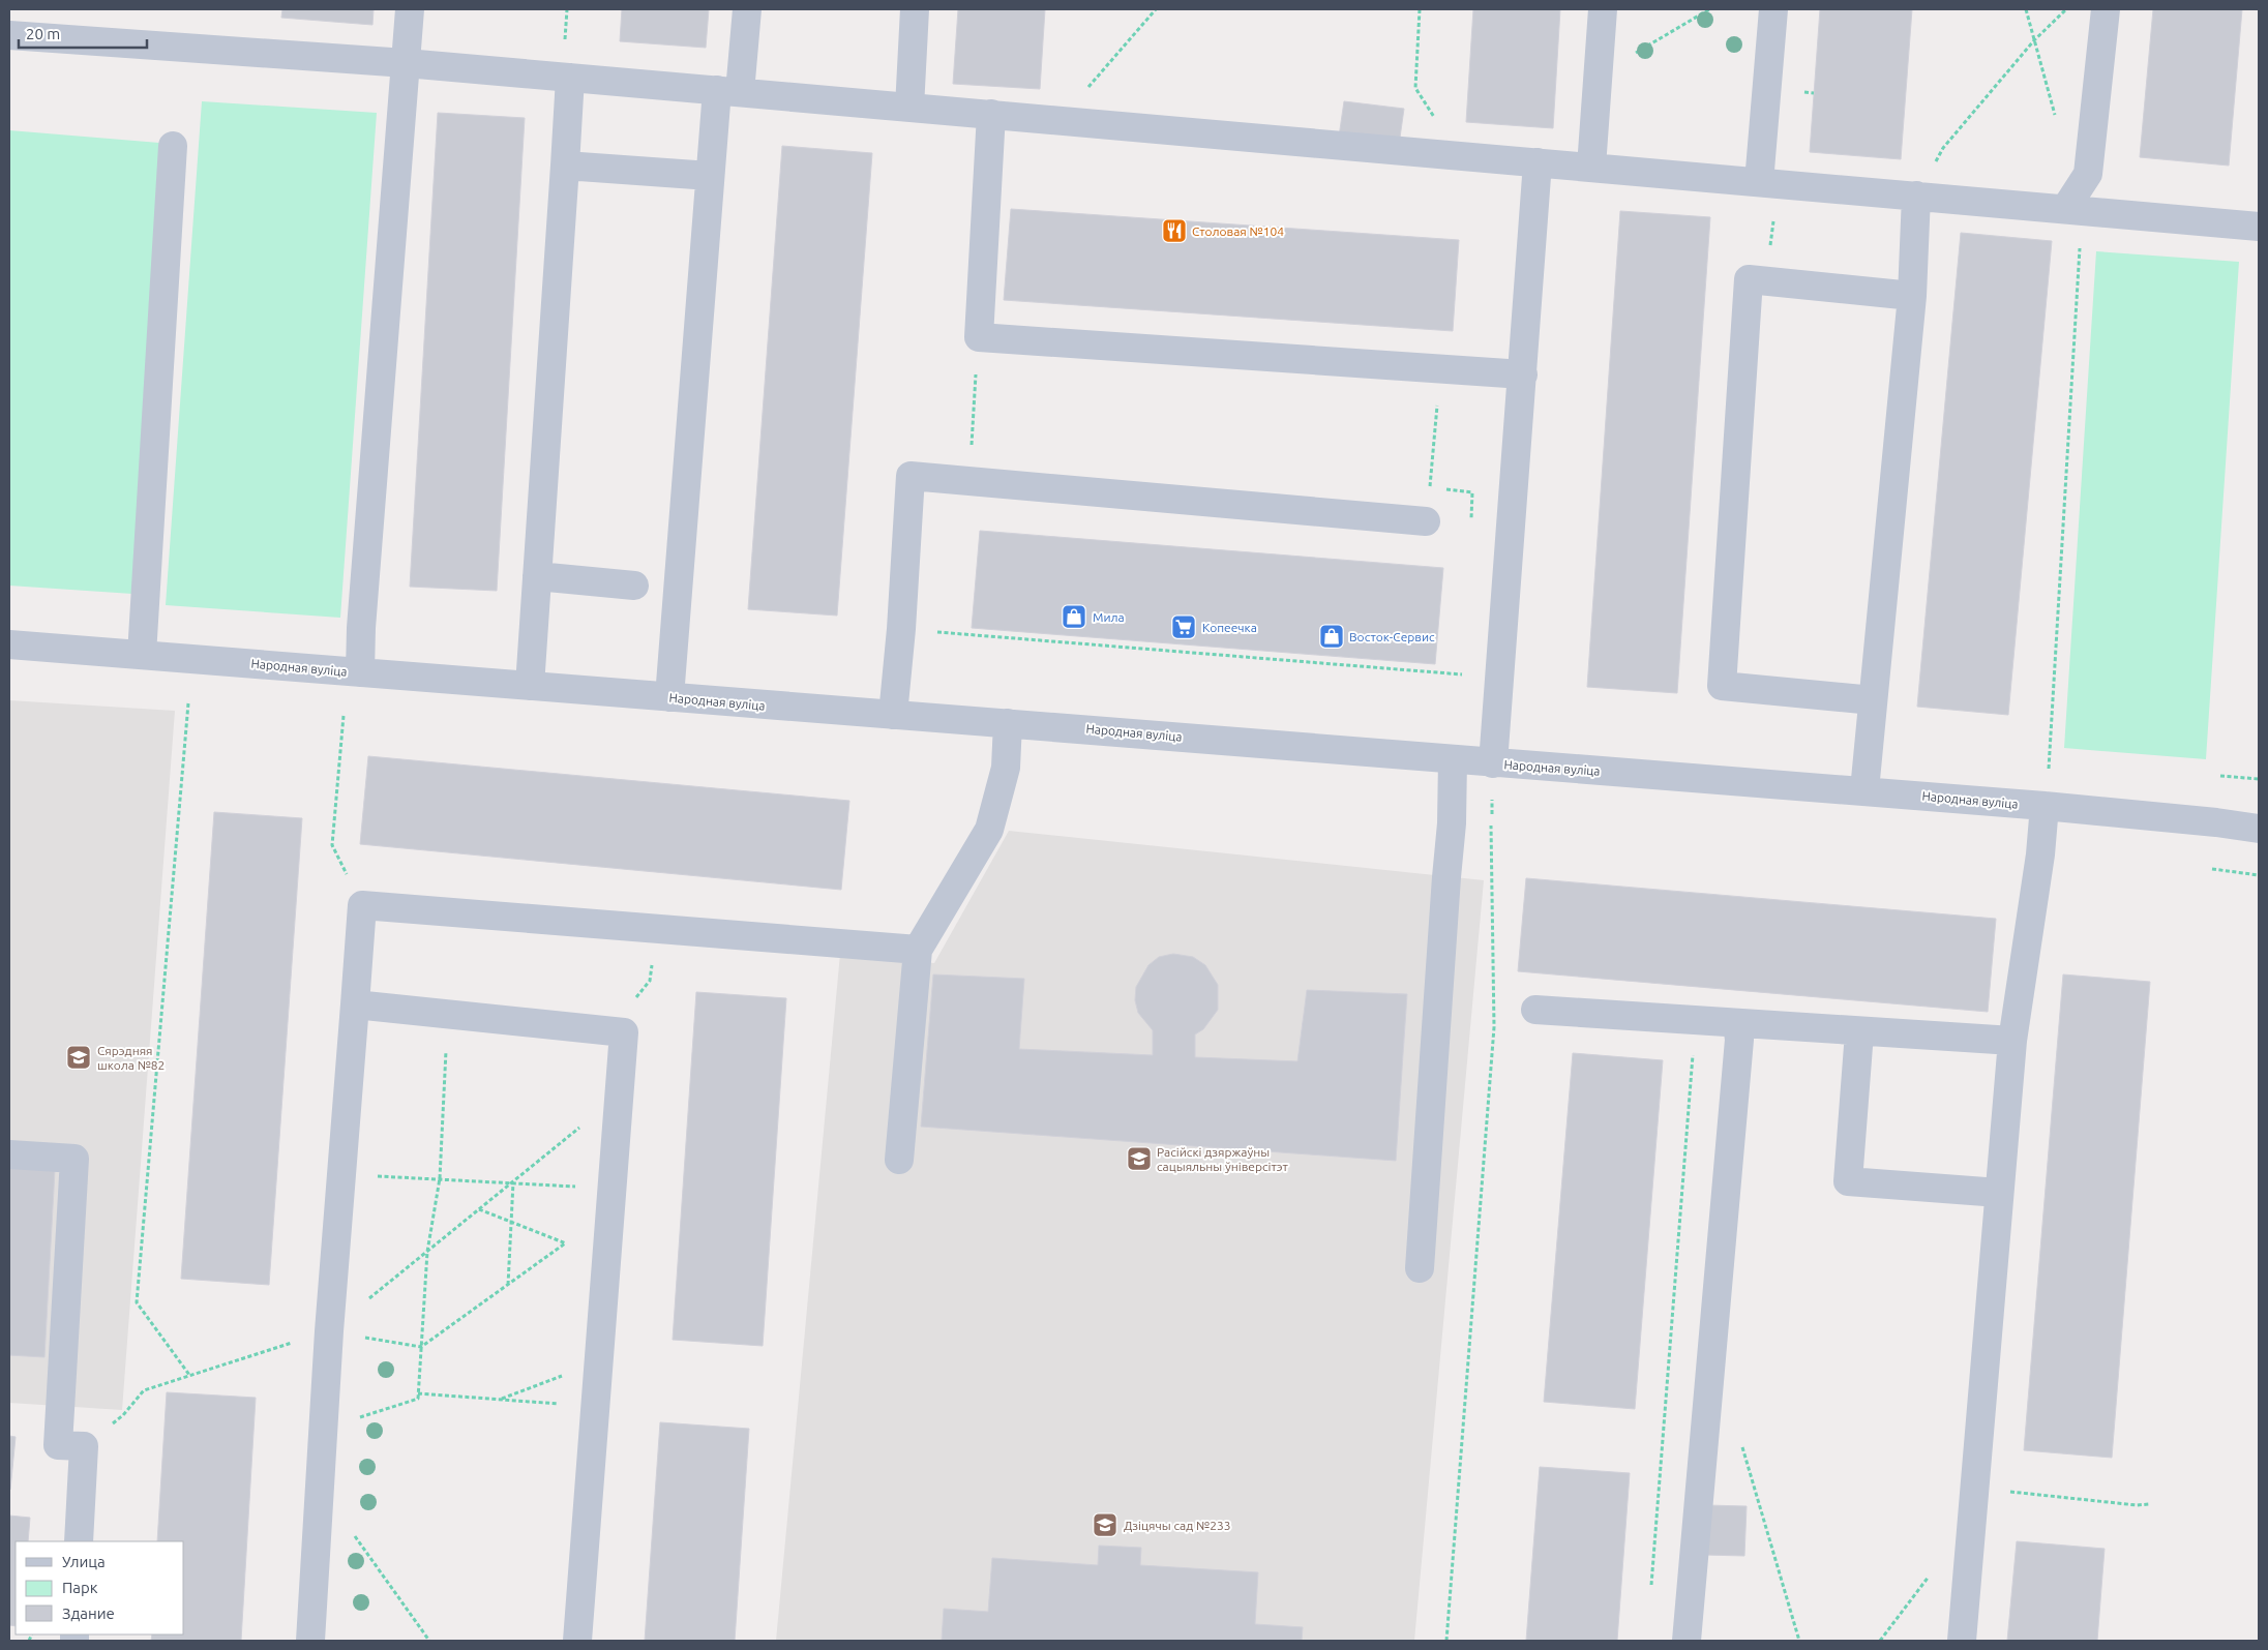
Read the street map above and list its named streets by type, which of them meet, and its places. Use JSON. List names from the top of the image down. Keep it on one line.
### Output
{"streets":{"street":["Народная вуліца"]},"places":{"restaurant":["Столовая №104"],"shop":["Мила","Восток-Сервис"],"supermarket":["Копеечка"],"school or university":["Сярэдняя школа №82","Расійскі дзяржаўны сацыяльны ўніверсітэт","Дзіцячы сад №233"]},"legend":["Улица","Парк","Здание"],"scale_bar":"20 m"}
